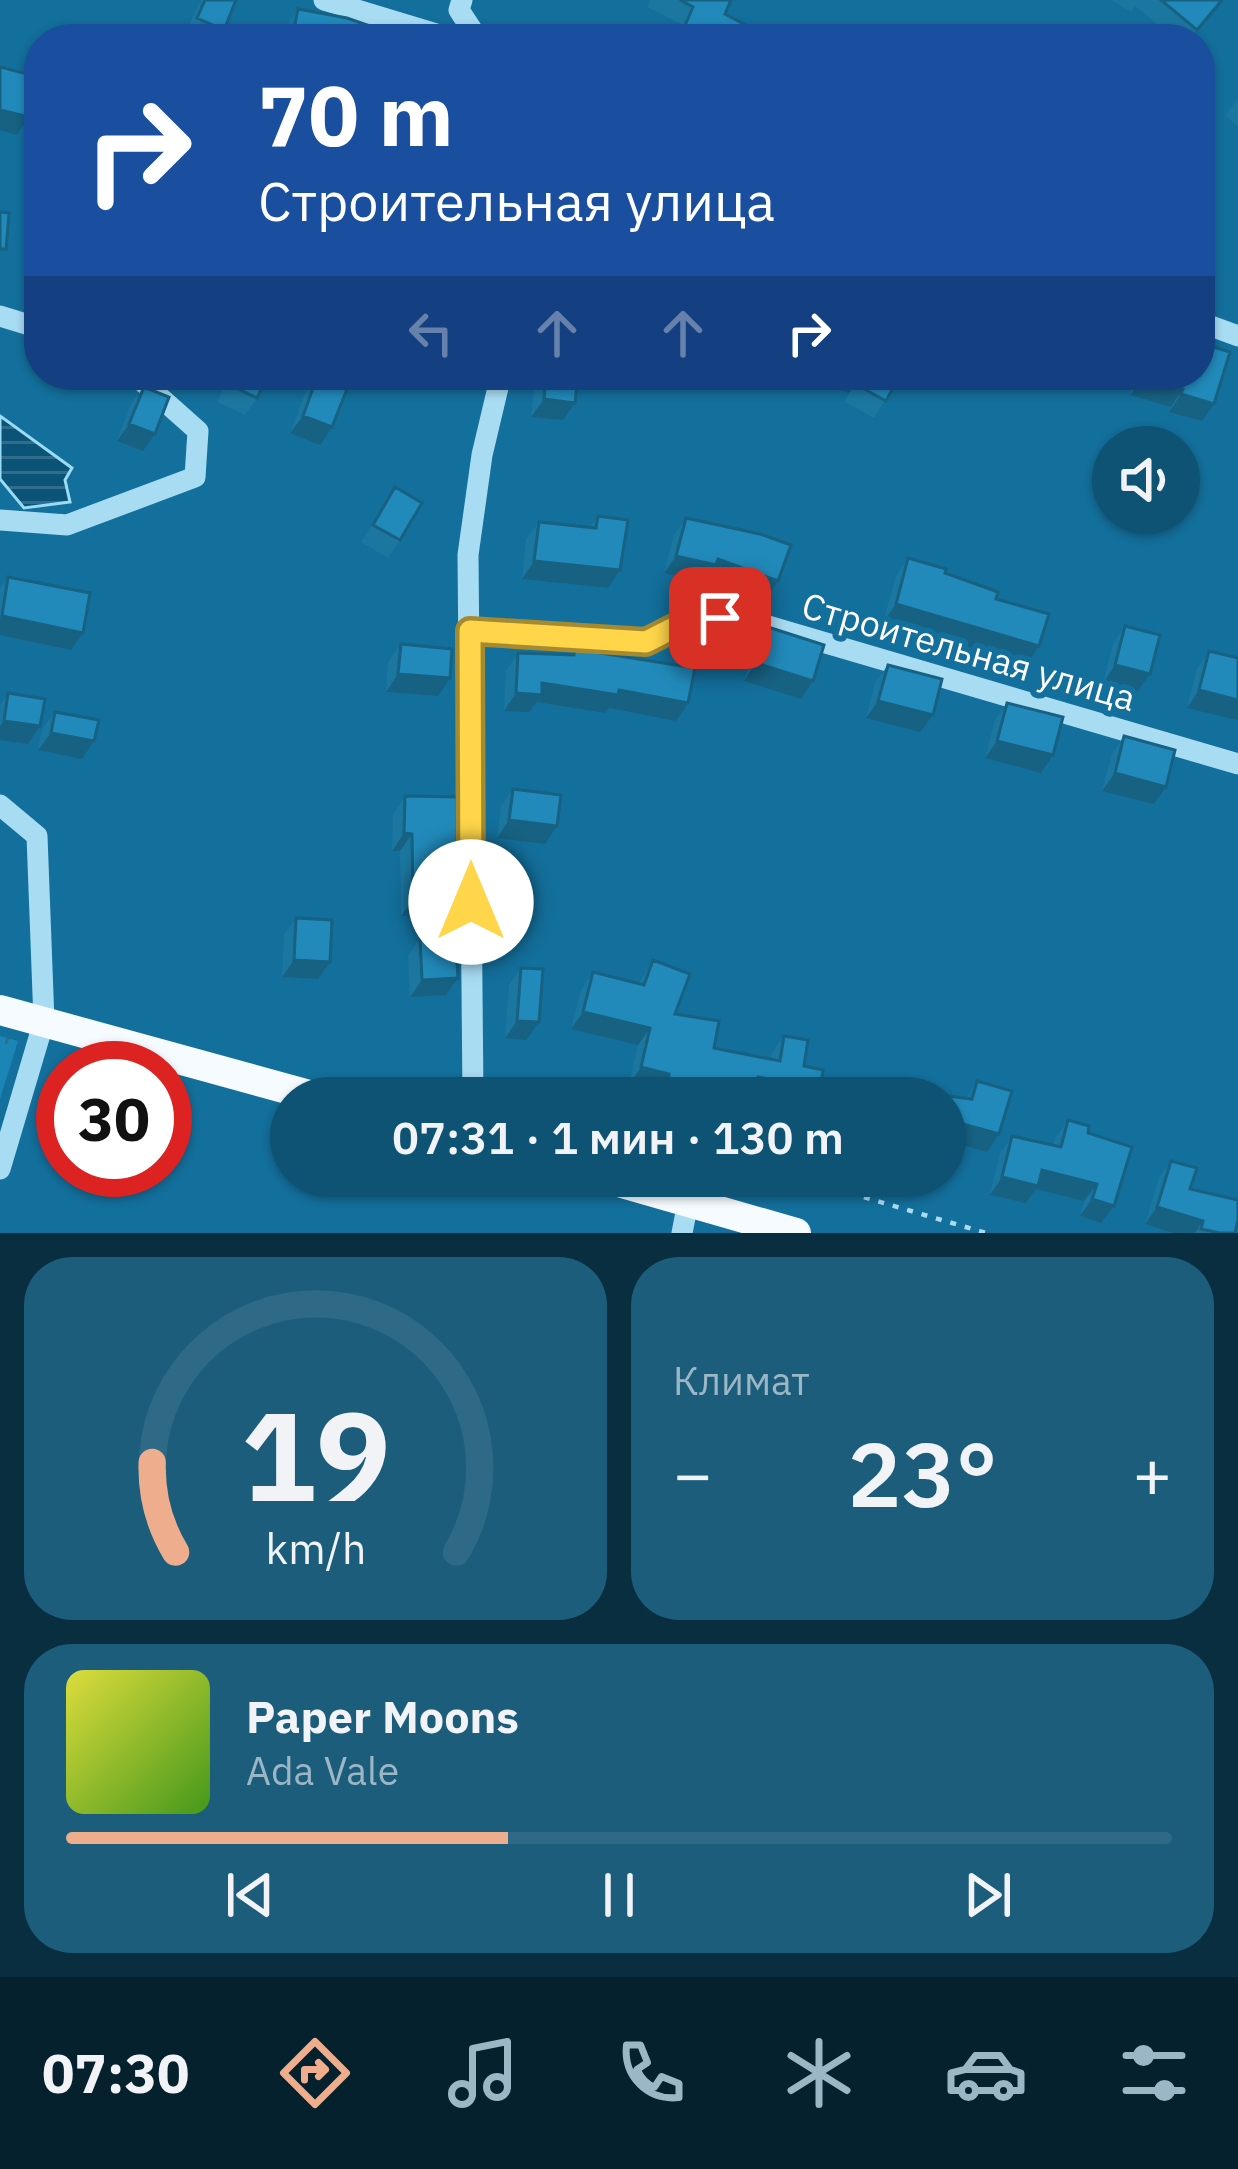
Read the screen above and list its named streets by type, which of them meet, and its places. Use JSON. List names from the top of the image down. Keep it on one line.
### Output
{"streets":{"street":["Строительная улица"]},"page":{"turn":["70 m","Строительная улица"],"limit":"30","trip":"07:31 · 1 мин · 130 m","tile":"Климат","heat":["−","23°","+"],"song":["Paper Moons","Ada Vale"],"tabs":"07:30","gauge":["19","km/h"]}}
